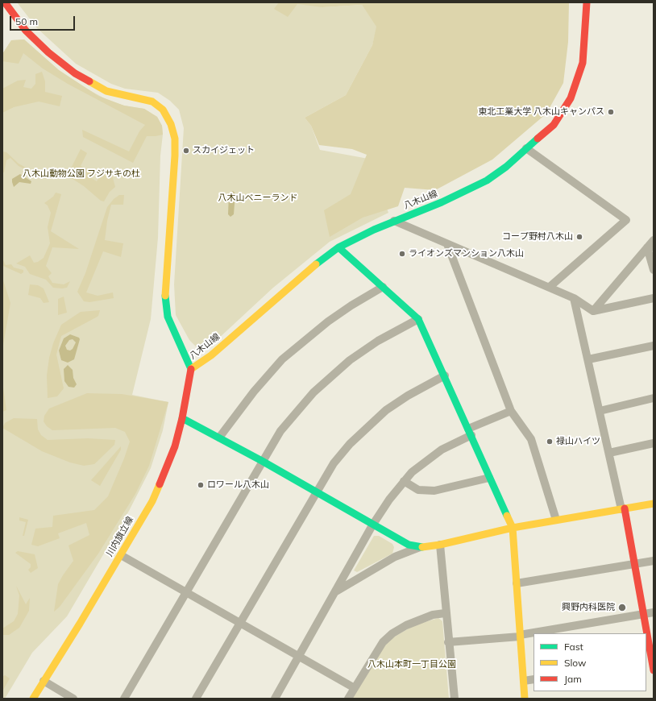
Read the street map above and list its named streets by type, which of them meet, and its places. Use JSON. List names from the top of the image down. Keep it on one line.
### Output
{"streets":{"street":["八木山線","川内旗立線"]},"crossings":[["八木山線","川内旗立線"]],"parks":["八木山動物公園 フジサキの杜","八木山ベニーランド","八木山本町一丁目公園"],"places":["東北工業大学 八木山キャンパス","スカイジェット","コープ野村八木山","ライオンズマンション八木山","禄山ハイツ","ロワール八木山","興野内科医院"],"legend":["Fast","Slow","Jam"],"scale_bar":"50 m"}
